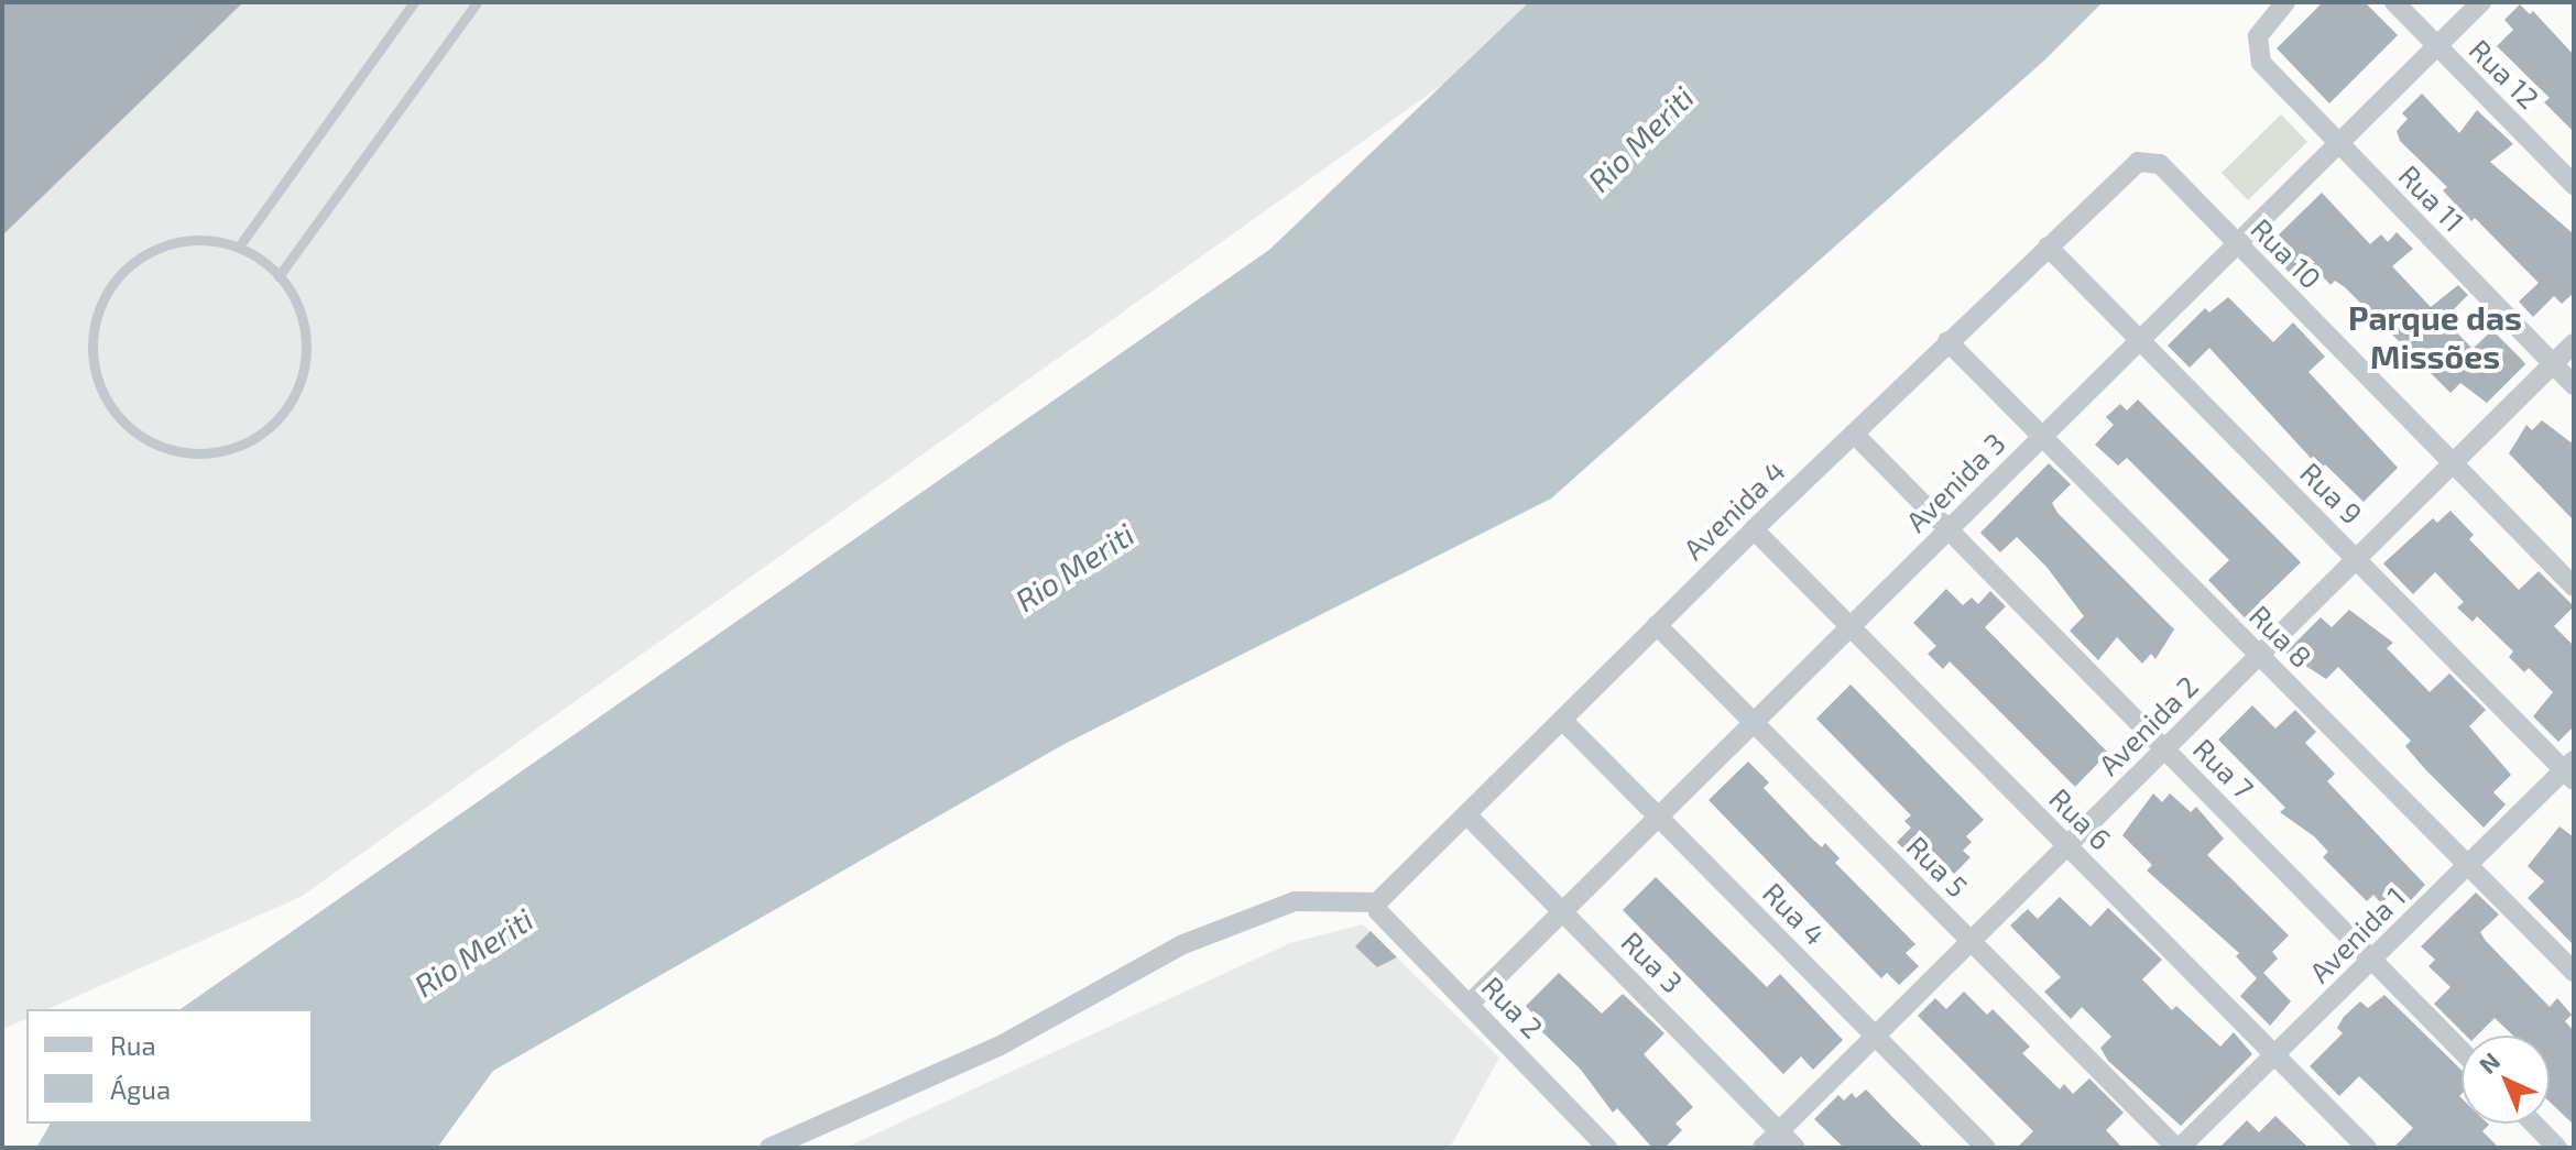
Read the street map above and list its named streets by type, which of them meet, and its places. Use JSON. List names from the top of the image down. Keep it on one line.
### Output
{"streets":{"street":["Rua 12","Rua 11","Rua 10","Avenida 3","Rua 9","Avenida 4","Rua 8","Avenida 2","Rua 7","Rua 6","Rua 5","Rua 4","Avenida 1","Rua 3","Rua 2"]},"crossings":[["Rua 12","Avenida 3"],["Rua 11","Avenida 3"],["Rua 11","Avenida 2"],["Rua 10","Avenida 3"],["Rua 10","Avenida 4"],["Rua 10","Avenida 2"],["Avenida 3","Rua 9"],["Avenida 3","Rua 8"],["Avenida 3","Rua 7"],["Avenida 3","Rua 6"],["Avenida 3","Rua 5"],["Avenida 3","Rua 4"],["Avenida 3","Rua 3"],["Avenida 3","Rua 2"],["Rua 9","Avenida 4"],["Rua 9","Avenida 2"],["Rua 9","Avenida 1"],["Avenida 4","Rua 8"],["Avenida 4","Rua 7"],["Avenida 4","Rua 6"],["Avenida 4","Rua 5"],["Avenida 4","Rua 4"],["Avenida 4","Rua 3"],["Avenida 4","Rua 2"],["Rua 8","Avenida 2"],["Rua 8","Avenida 1"],["Avenida 2","Rua 7"],["Avenida 2","Rua 6"],["Avenida 2","Rua 5"],["Avenida 2","Rua 4"],["Avenida 2","Rua 3"],["Rua 7","Avenida 1"],["Rua 6","Avenida 1"],["Rua 5","Avenida 1"]],"districts":["Parque das Missões"],"water":["Rio Meriti"],"legend":["Rua","Água"],"north":"top left"}
